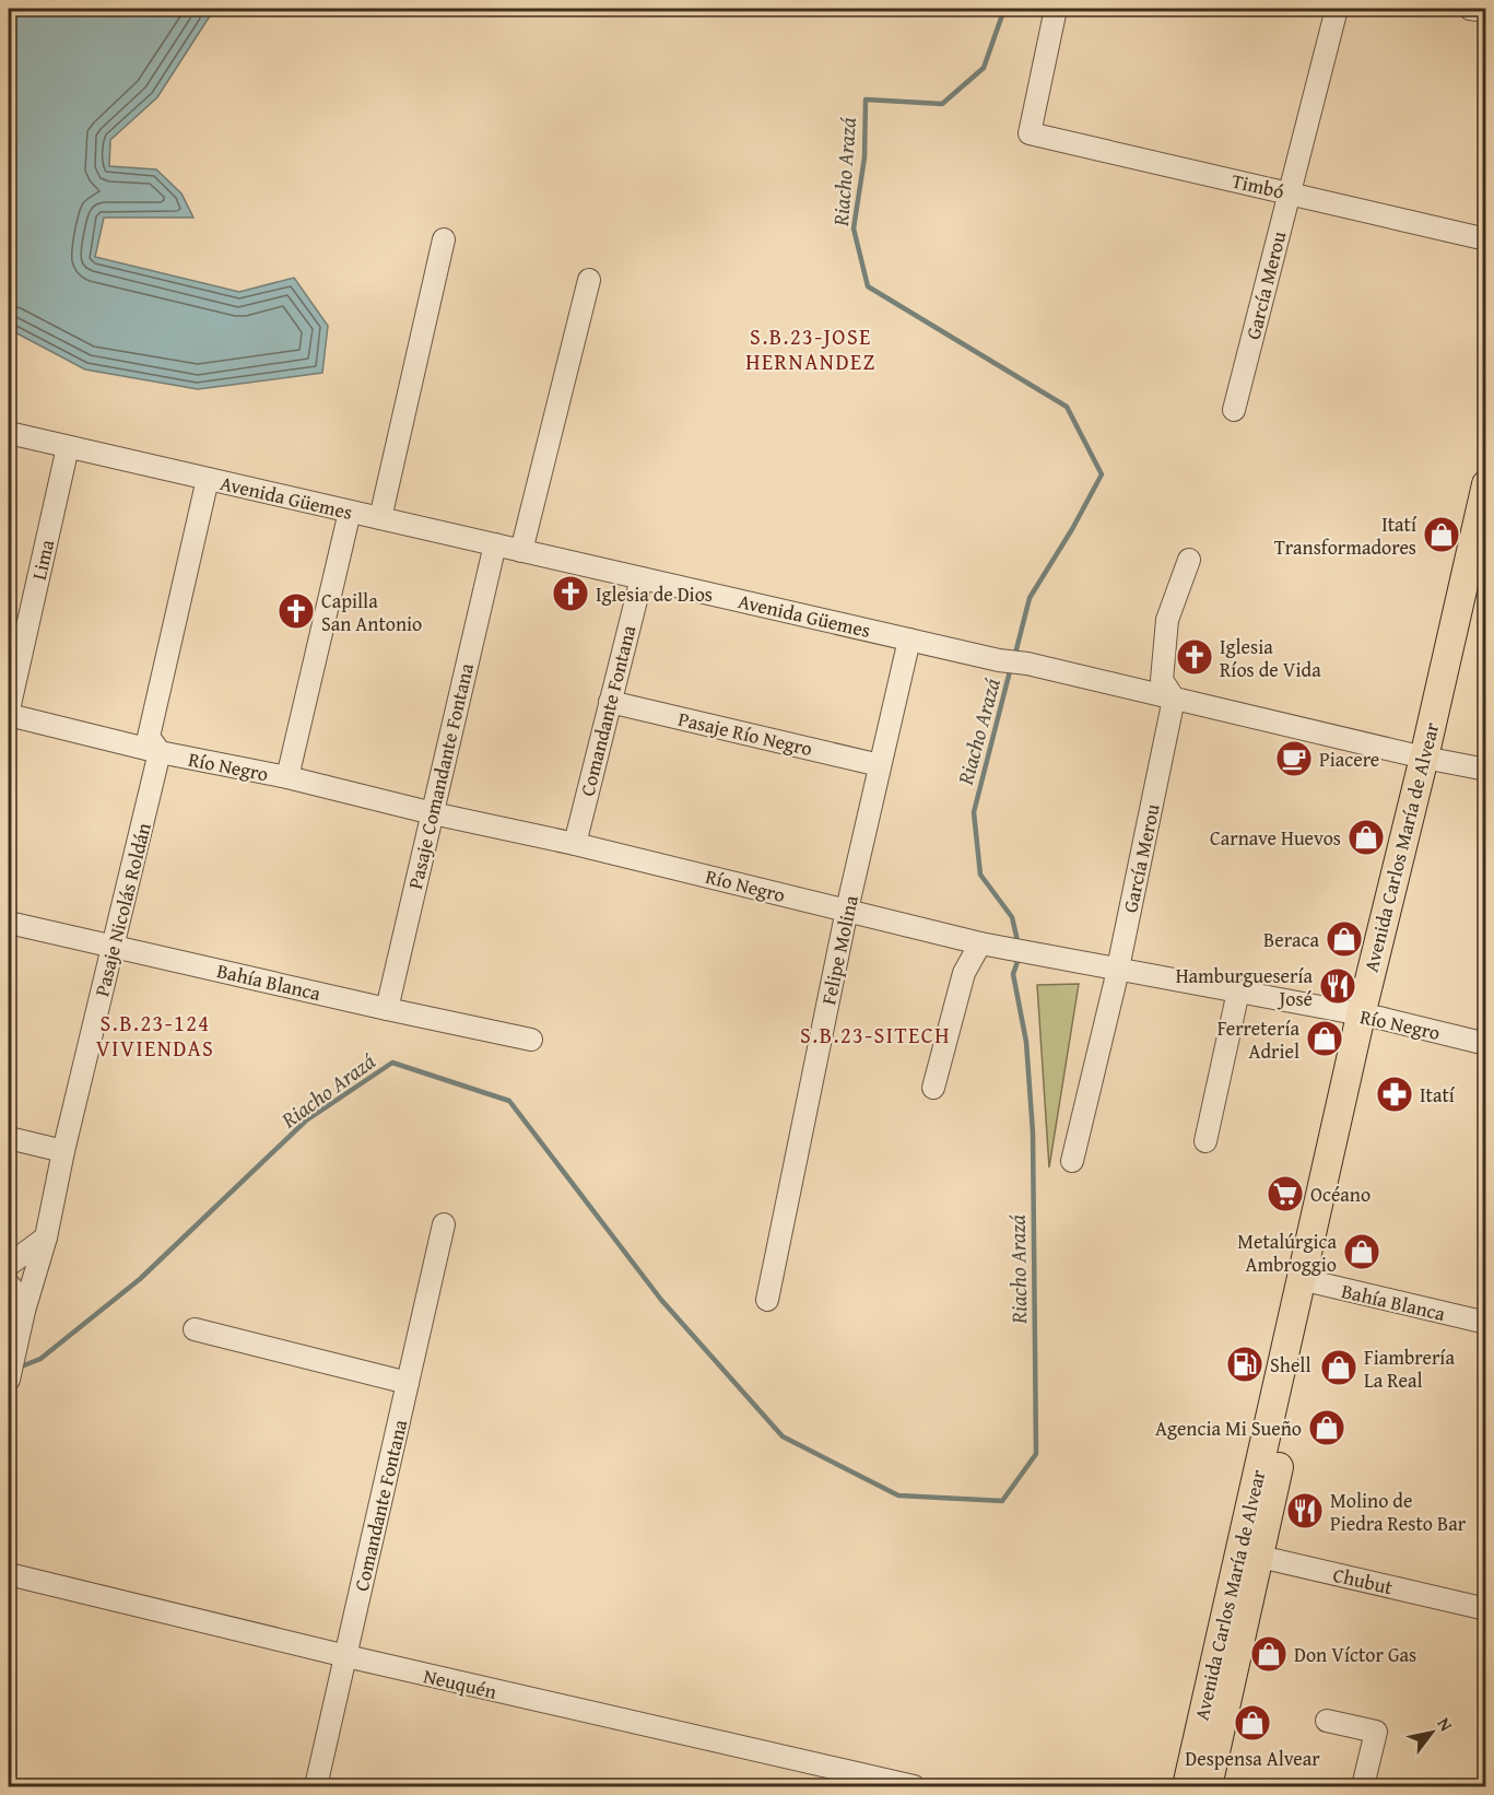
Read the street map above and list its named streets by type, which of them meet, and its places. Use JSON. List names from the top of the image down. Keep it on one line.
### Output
{"streets":{"main road":["Avenida Carlos María de Alvear"],"street":["Timbó","García Merou","Avenida Güemes","Lima","Comandante Fontana","Pasaje Río Negro","Río Negro","Pasaje Comandante Fontana","Pasaje Nicolás Roldán","Felipe Molina","Bahía Blanca","Chubut","Neuquén"]},"crossings":[["Timbó","García Merou"],["García Merou","Avenida Güemes"],["García Merou","Río Negro"],["Avenida Güemes","Lima"],["Avenida Güemes","Comandante Fontana"],["Avenida Güemes","Pasaje Comandante Fontana"],["Avenida Güemes","Avenida Carlos María de Alvear"],["Avenida Güemes","Pasaje Nicolás Roldán"],["Avenida Güemes","Felipe Molina"],["Lima","Río Negro"],["Comandante Fontana","Pasaje Río Negro"],["Comandante Fontana","Río Negro"],["Comandante Fontana","Neuquén"],["Pasaje Río Negro","Felipe Molina"],["Río Negro","Pasaje Comandante Fontana"],["Río Negro","Avenida Carlos María de Alvear"],["Río Negro","Pasaje Nicolás Roldán"],["Río Negro","Felipe Molina"],["Pasaje Comandante Fontana","Bahía Blanca"],["Avenida Carlos María de Alvear","Bahía Blanca"],["Avenida Carlos María de Alvear","Chubut"],["Pasaje Nicolás Roldán","Bahía Blanca"]],"districts":["S.B.23-JOSE HERNANDEZ","S.B.23-124 VIVIENDAS","S.B.23-SITECH"],"water":["Riacho Arazá"],"places":{"shop":["Itatí Transformadores","Carnave Huevos","Beraca","Ferretería Adriel","Metalúrgica Ambroggio","Fiambrería La Real","Agencia Mi Sueño","Don Víctor Gas","Despensa Alvear"],"church":["Iglesia de Dios","Capilla San Antonio","Iglesia Ríos de Vida"],"cafe":["Piacere"],"restaurant":["Hamburguesería José","Molino de Piedra Resto Bar"],"pharmacy":["Itatí"],"supermarket":["Océano"],"fuel station":["Shell"]},"north":"top right"}
